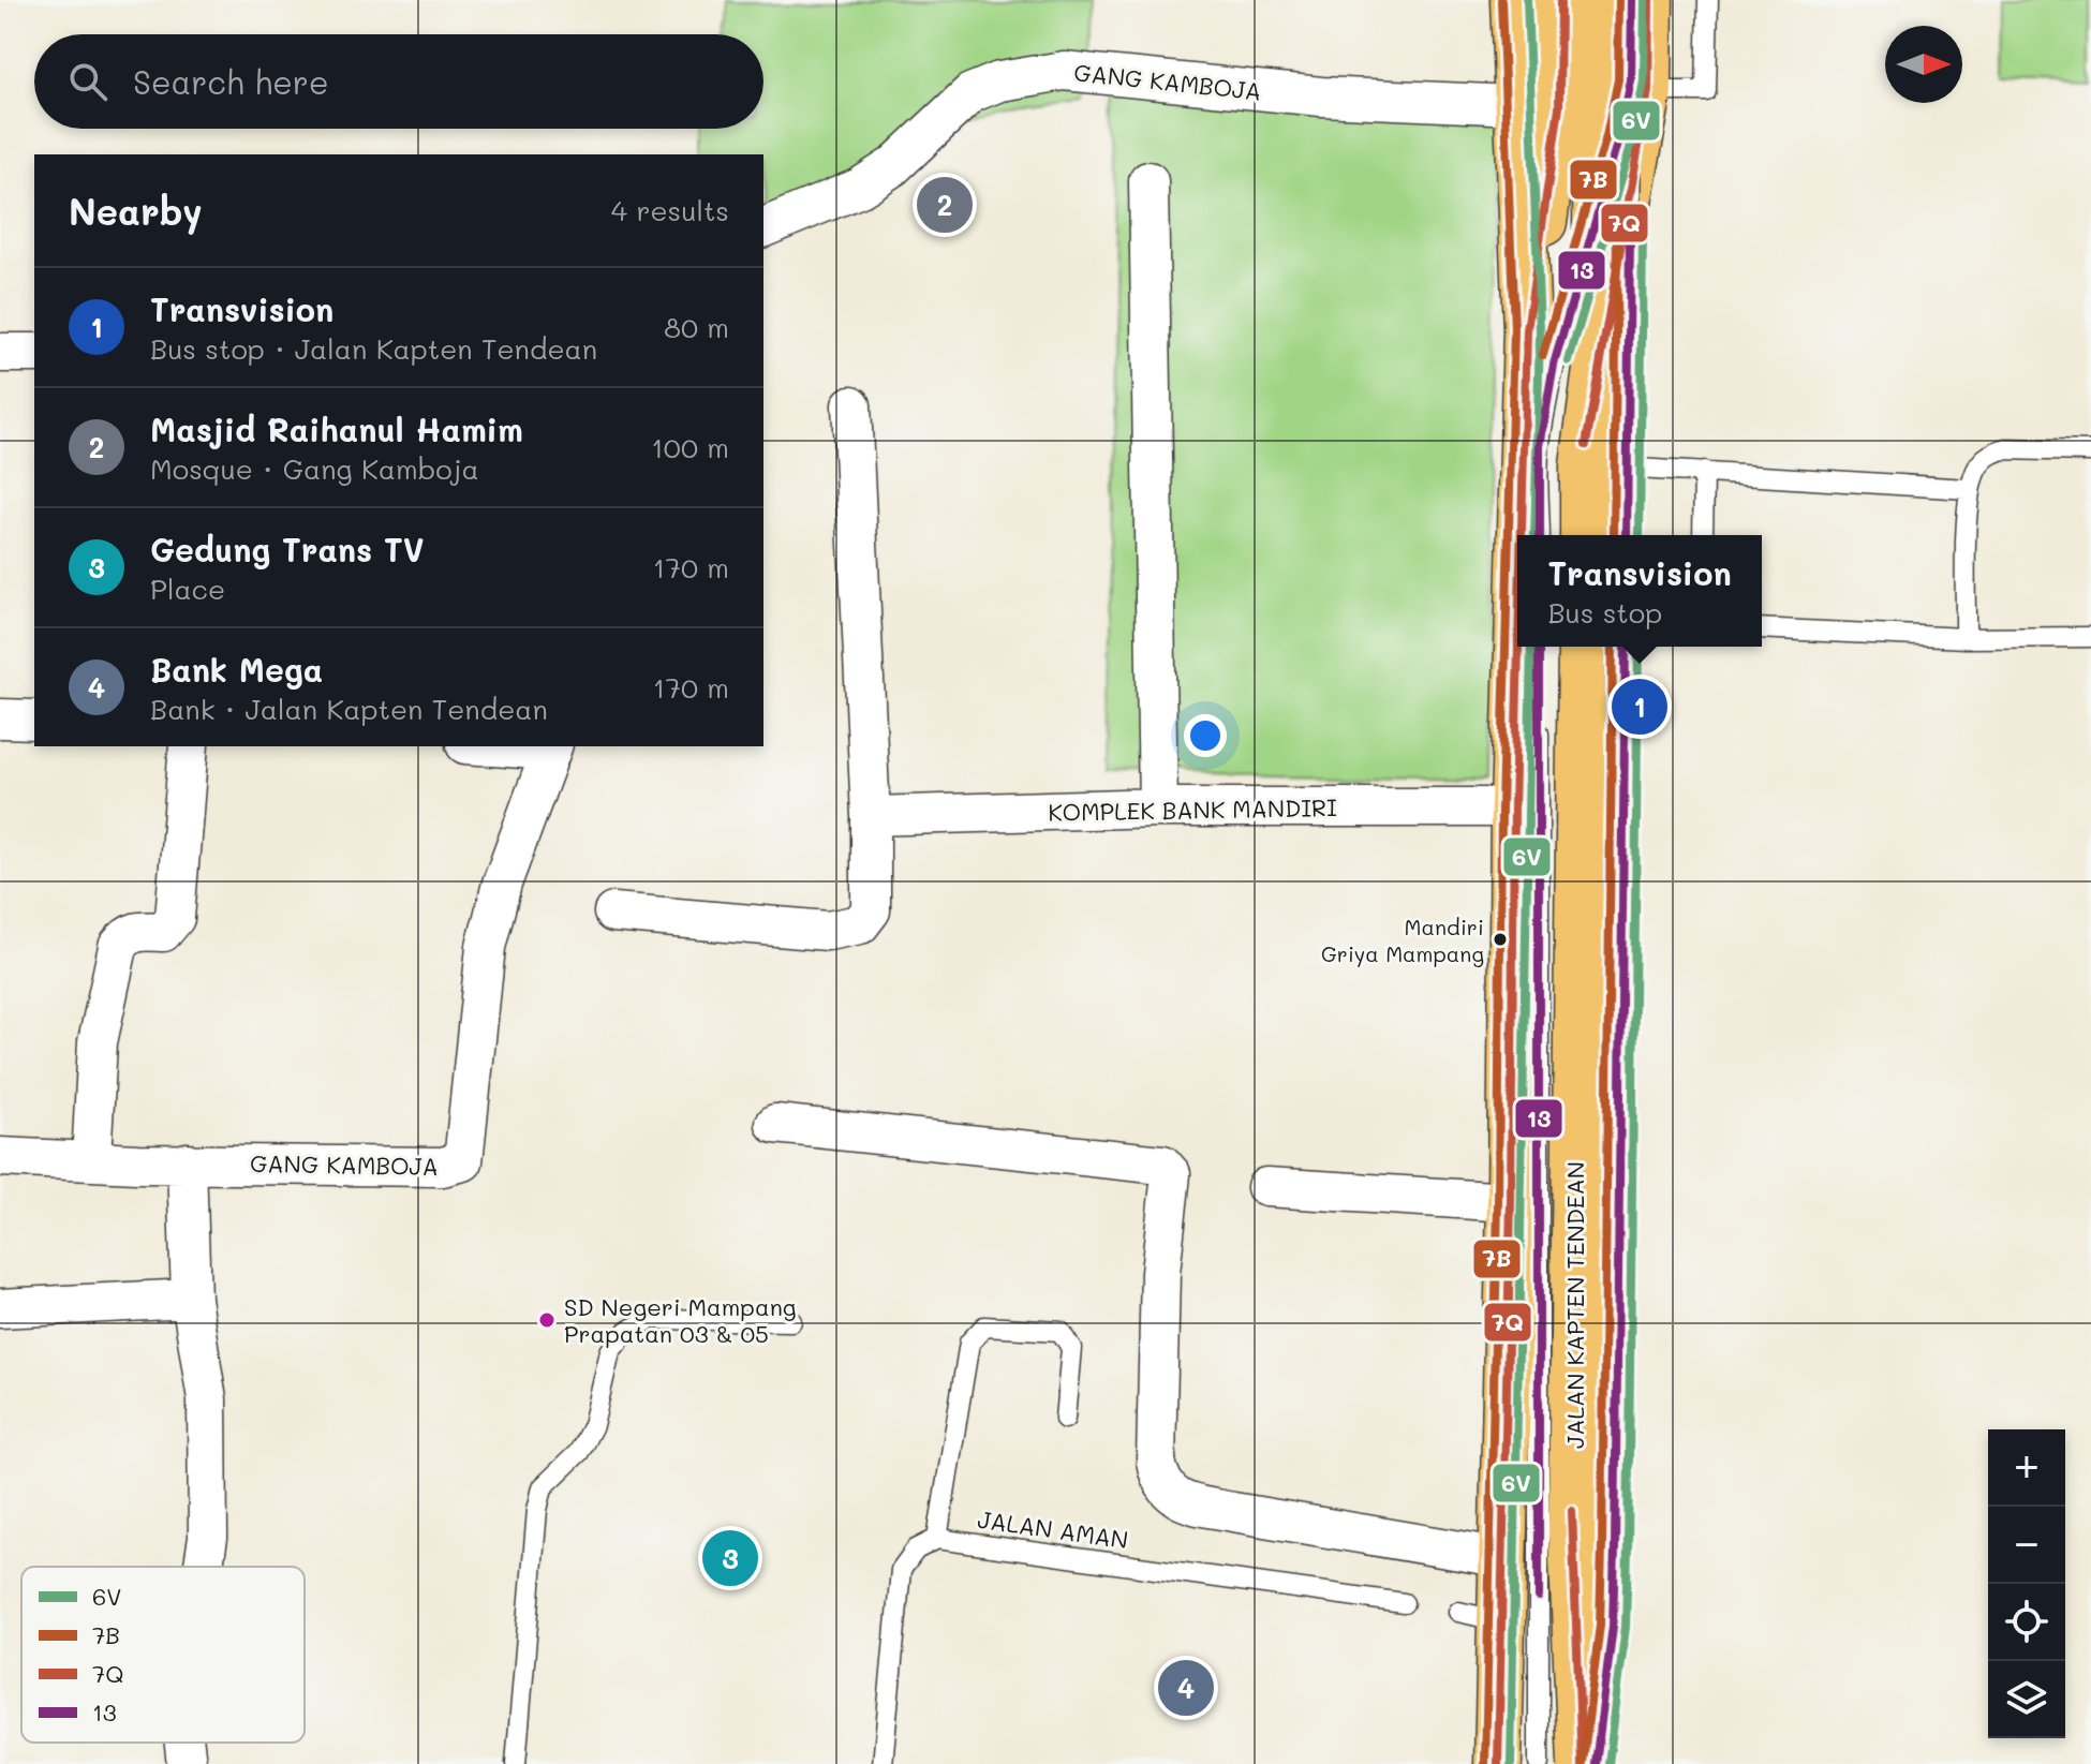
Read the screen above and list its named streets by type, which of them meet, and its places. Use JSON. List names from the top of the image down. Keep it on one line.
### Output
{"streets":{"main road":["JALAN KAPTEN TENDEAN"],"street":["GANG KAMBOJA","KOMPLEK BANK MANDIRI"],"lane":["JALAN AMAN"]},"places":["Mandiri Griya Mampang","SD Negeri Mampang Prapatan 03 & 05"],"lines":["transit line 7Q","transit line 6V","transit line 7B","transit line 13"],"legend":["6V","7B","7Q","13"],"north":"right","page":{"search":"Search here","heading":["Nearby","4 results"],"pins":["2","1","3","4"],"list":[{"mark":"1","name":"Transvision","note":"Bus stop · Jalan Kapten Tendean","value":"80 m"},{"mark":"2","name":"Masjid Raihanul Hamim","note":"Mosque · Gang Kamboja","value":"100 m"},{"mark":"3","name":"Gedung Trans TV","note":"Place","value":"170 m"},{"mark":"4","name":"Bank Mega","note":"Bank · Jalan Kapten Tendean","value":"170 m"}],"popup":["Transvision","Bus stop"],"map_buttons":["+","−"]}}
